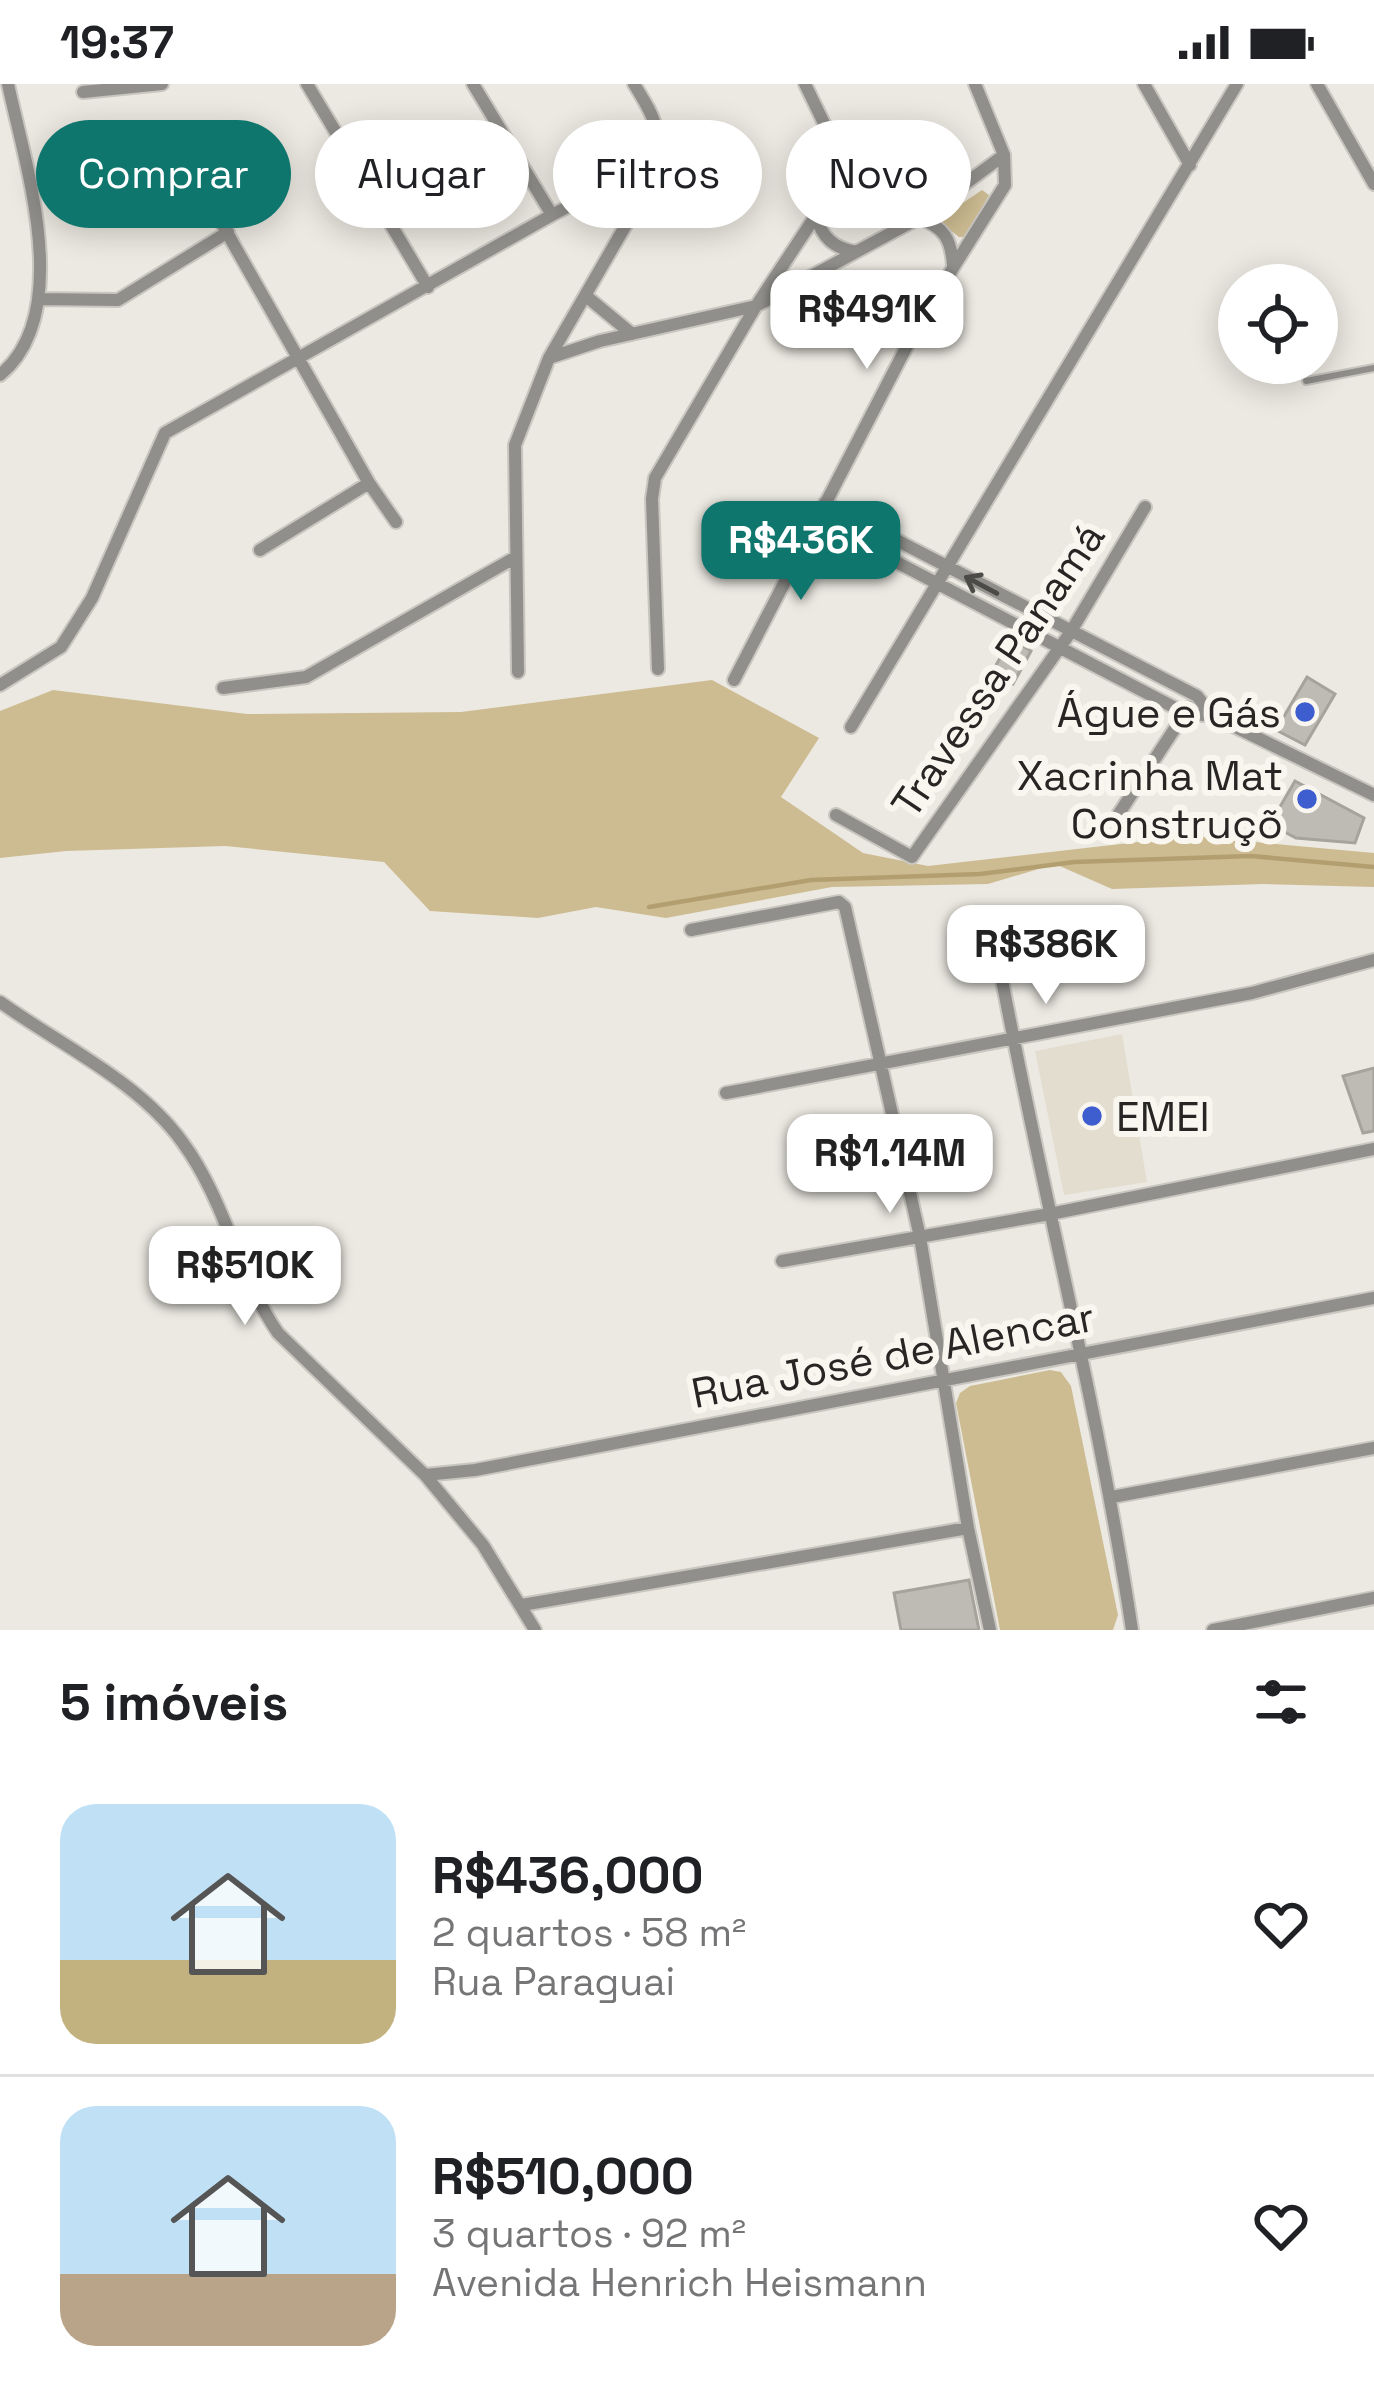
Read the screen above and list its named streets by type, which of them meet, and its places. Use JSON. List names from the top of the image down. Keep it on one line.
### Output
{"streets":{"street":["Travessa Panamá","Rua José de Alencar"]},"places":["Águe e Gás","Xacrinha Mat Construçõ","EMEI"],"page":{"status":"19:37","chip":["Comprar","Alugar","Filtros","Novo"],"price":["R$491K","R$436K","R$386K","R$1.14M","R$510K"],"heading":"5 imóveis","list":[{"name":"R$436,000","note":"2 quartos · 58 m² · Rua Paraguai"},{"name":"R$510,000","note":"3 quartos · 92 m² · Avenida Henrich Heismann"}]}}
